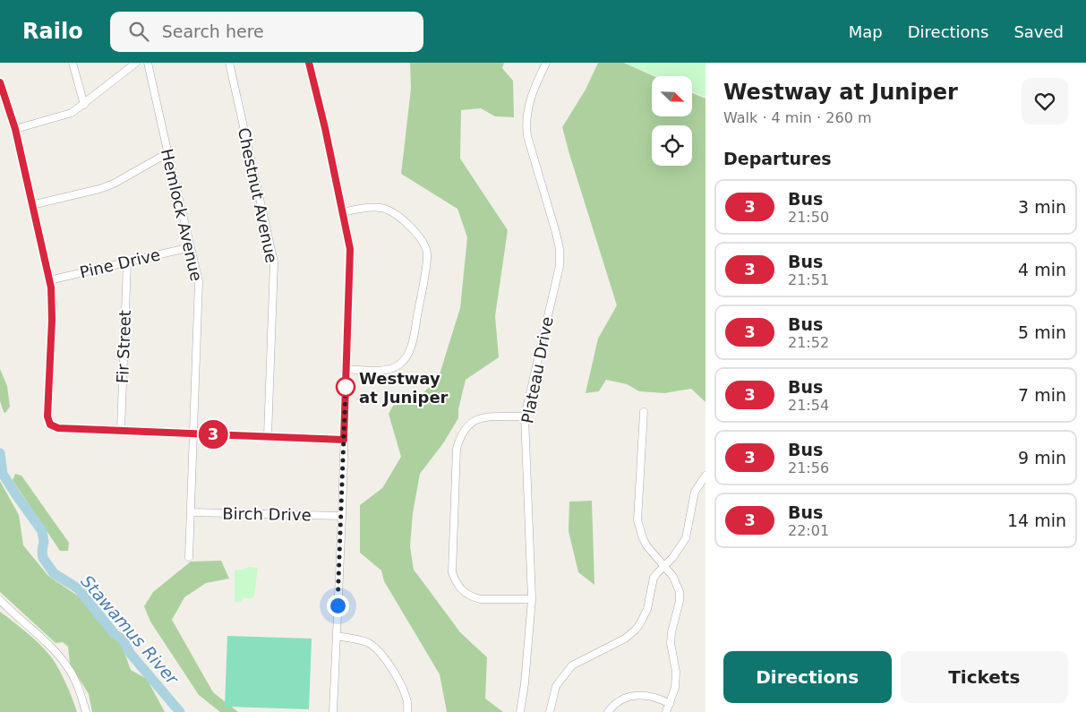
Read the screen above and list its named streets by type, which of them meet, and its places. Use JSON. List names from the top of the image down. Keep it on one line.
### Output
{"streets":{"street":["Chestnut Avenue","Hemlock Avenue","Pine Drive","Fir Street","Plateau Drive","Birch Drive"]},"crossings":[["Hemlock Avenue","Pine Drive"],["Hemlock Avenue","Birch Drive"],["Pine Drive","Fir Street"]],"water":["Stawamus River"],"places":["Westway at Juniper"],"lines":["bus line 3"],"north":"bottom right","page":{"header":"Railo","search":"Search here","nav":["Map","Directions","Saved"],"on_map":"3","heading":[["Westway at Juniper","Walk · 4 min · 260 m"],"Departures"],"list":[{"mark":"3","name":"Bus","note":"21:50","value":"3 min"},{"mark":"3","name":"Bus","note":"21:51","value":"4 min"},{"mark":"3","name":"Bus","note":"21:52","value":"5 min"},{"mark":"3","name":"Bus","note":"21:54","value":"7 min"},{"mark":"3","name":"Bus","note":"21:56","value":"9 min"},{"mark":"3","name":"Bus","note":"22:01","value":"14 min"}],"buttons":["Directions","Tickets"]}}
